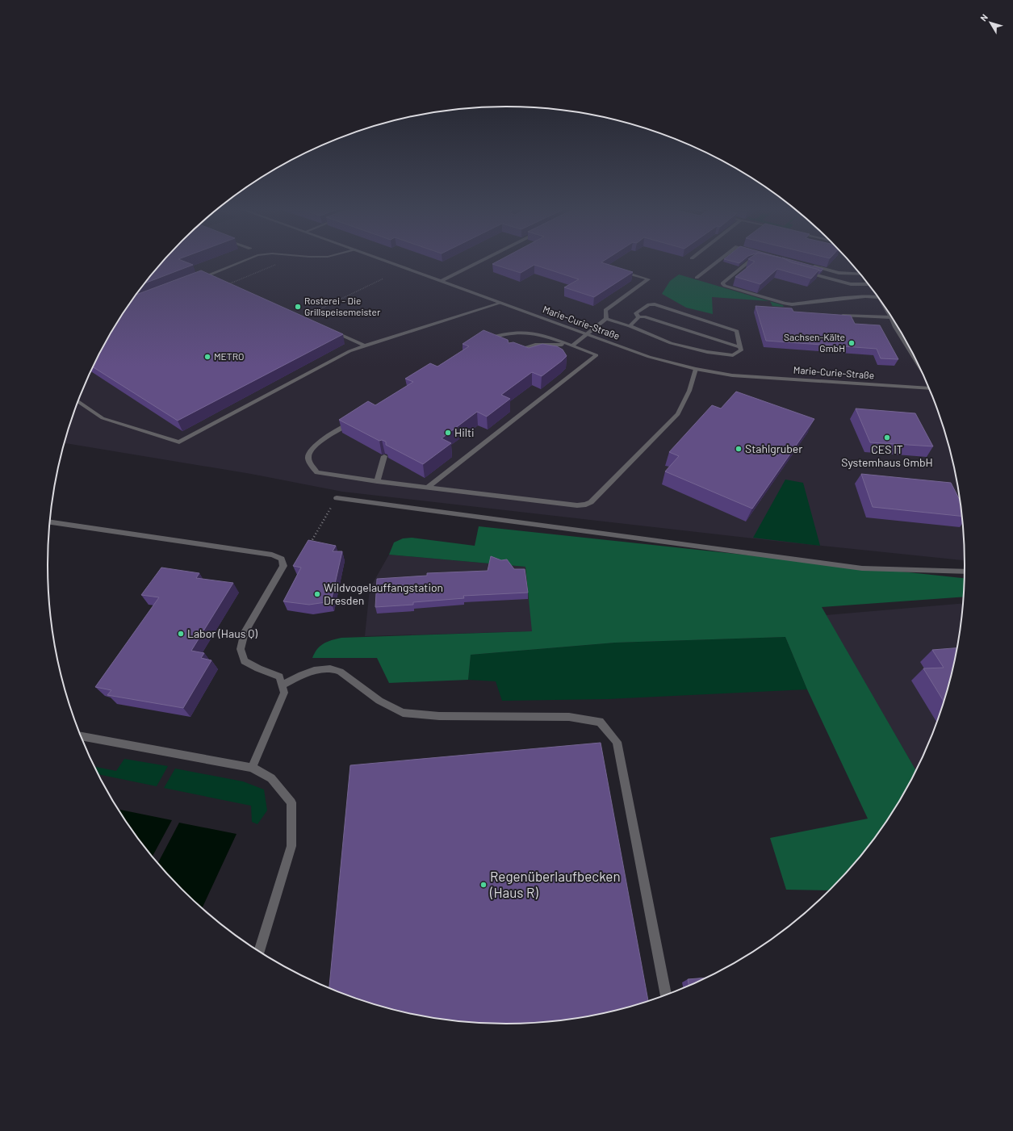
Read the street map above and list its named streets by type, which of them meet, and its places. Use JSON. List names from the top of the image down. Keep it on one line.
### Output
{"streets":{"street":["Marie-Curie-Straße"]},"places":["Rosterei - Die Grillspeisemeister","Sachsen-Kälte GmbH","METRO","Hilti","CES IT Systemhaus GmbH","Stahlgruber","Wildvogelauffangstation Dresden","Labor (Haus Q)","Regenüberlaufbecken (Haus R)"],"north":"top left"}
